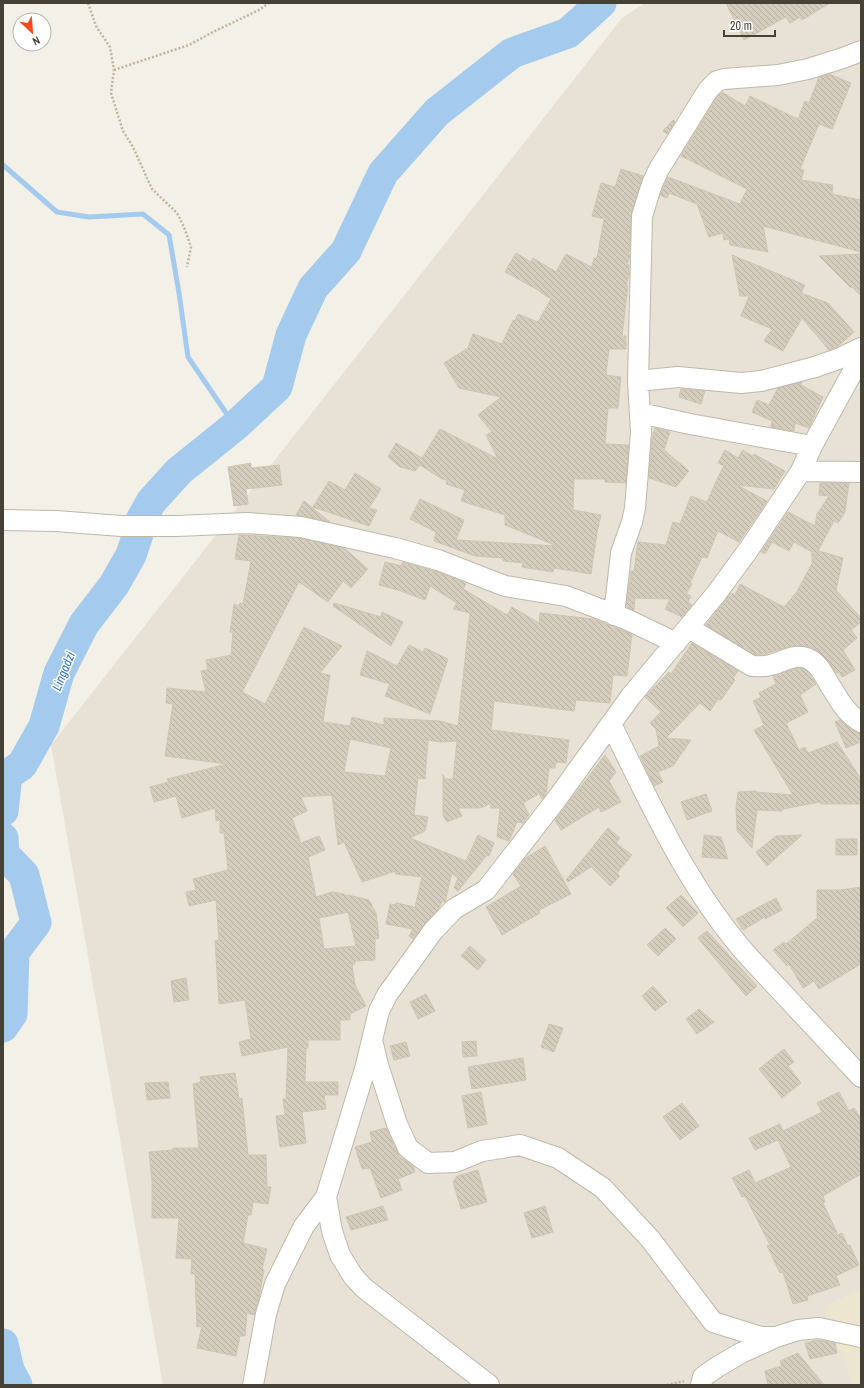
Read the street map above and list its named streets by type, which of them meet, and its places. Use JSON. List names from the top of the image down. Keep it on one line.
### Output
{"water":["Lingadzi"],"scale_bar":"20 m","north":"bottom right"}
